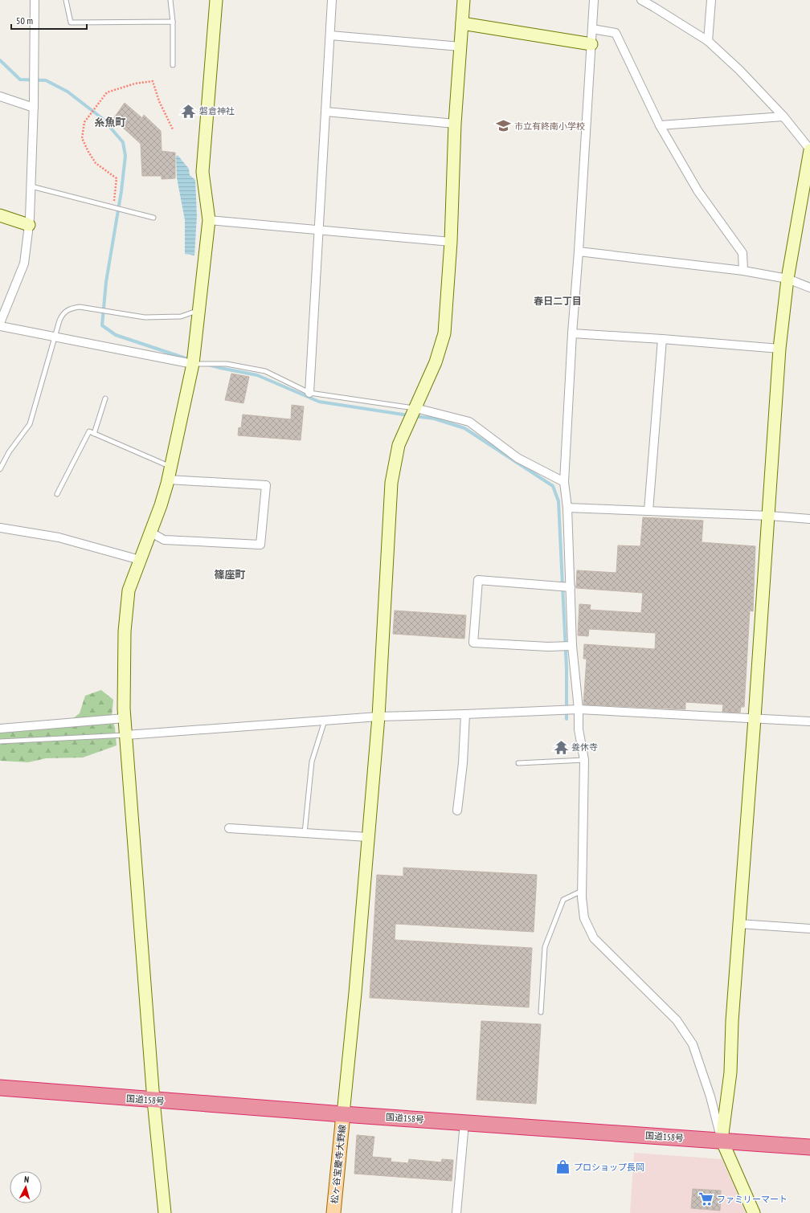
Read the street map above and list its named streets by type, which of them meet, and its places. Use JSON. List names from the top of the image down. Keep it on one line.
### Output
{"streets":{"highway":["国道158号"],"main road":["松ヶ谷宝慶寺大野線"]},"crossings":[["国道158号","松ヶ谷宝慶寺大野線"]],"districts":["糸魚町","春日二丁目","篠座町"],"places":{"temple":["磐倉神社","養休寺"],"school or university":["市立有終南小学校"],"shop":["プロショップ長岡"],"supermarket":["ファミリーマート"]},"scale_bar":"50 m","north":"top"}
